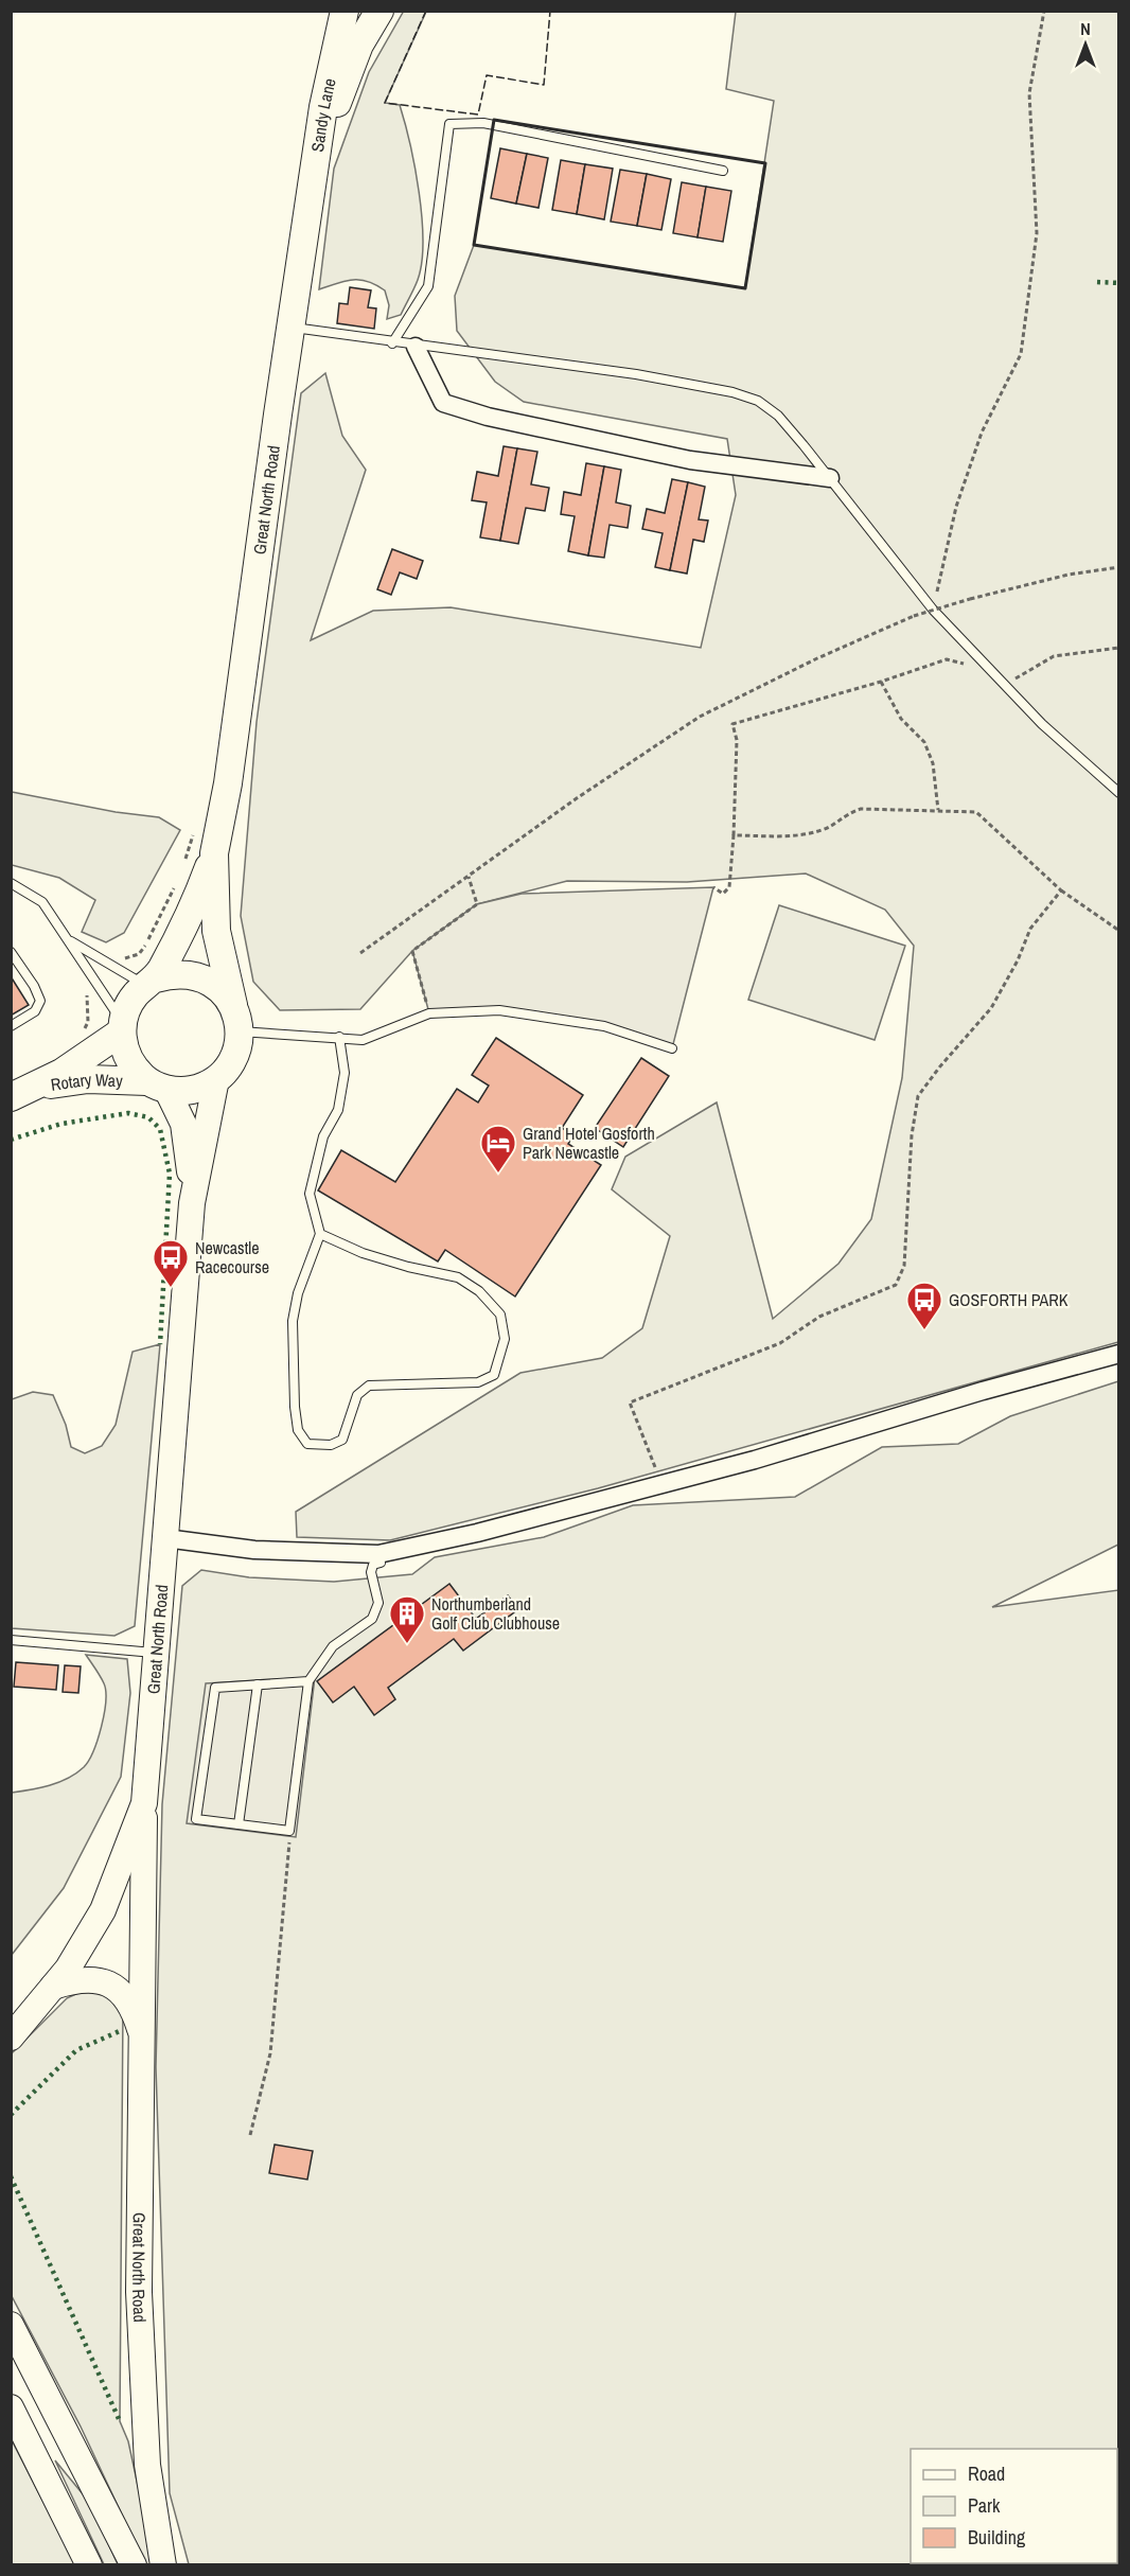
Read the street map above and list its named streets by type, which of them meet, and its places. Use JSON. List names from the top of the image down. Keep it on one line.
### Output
{"streets":{"main road":["Sandy Lane","Great North Road","Rotary Way"]},"crossings":[["Sandy Lane","Great North Road"],["Great North Road","Rotary Way"]],"places":{"hotel":["Grand Hotel Gosforth Park Newcastle"],"bus stop":["Newcastle Racecourse","GOSFORTH PARK"],"building":["Northumberland Golf Club Clubhouse"]},"legend":["Road","Park","Building"],"north":"top"}
